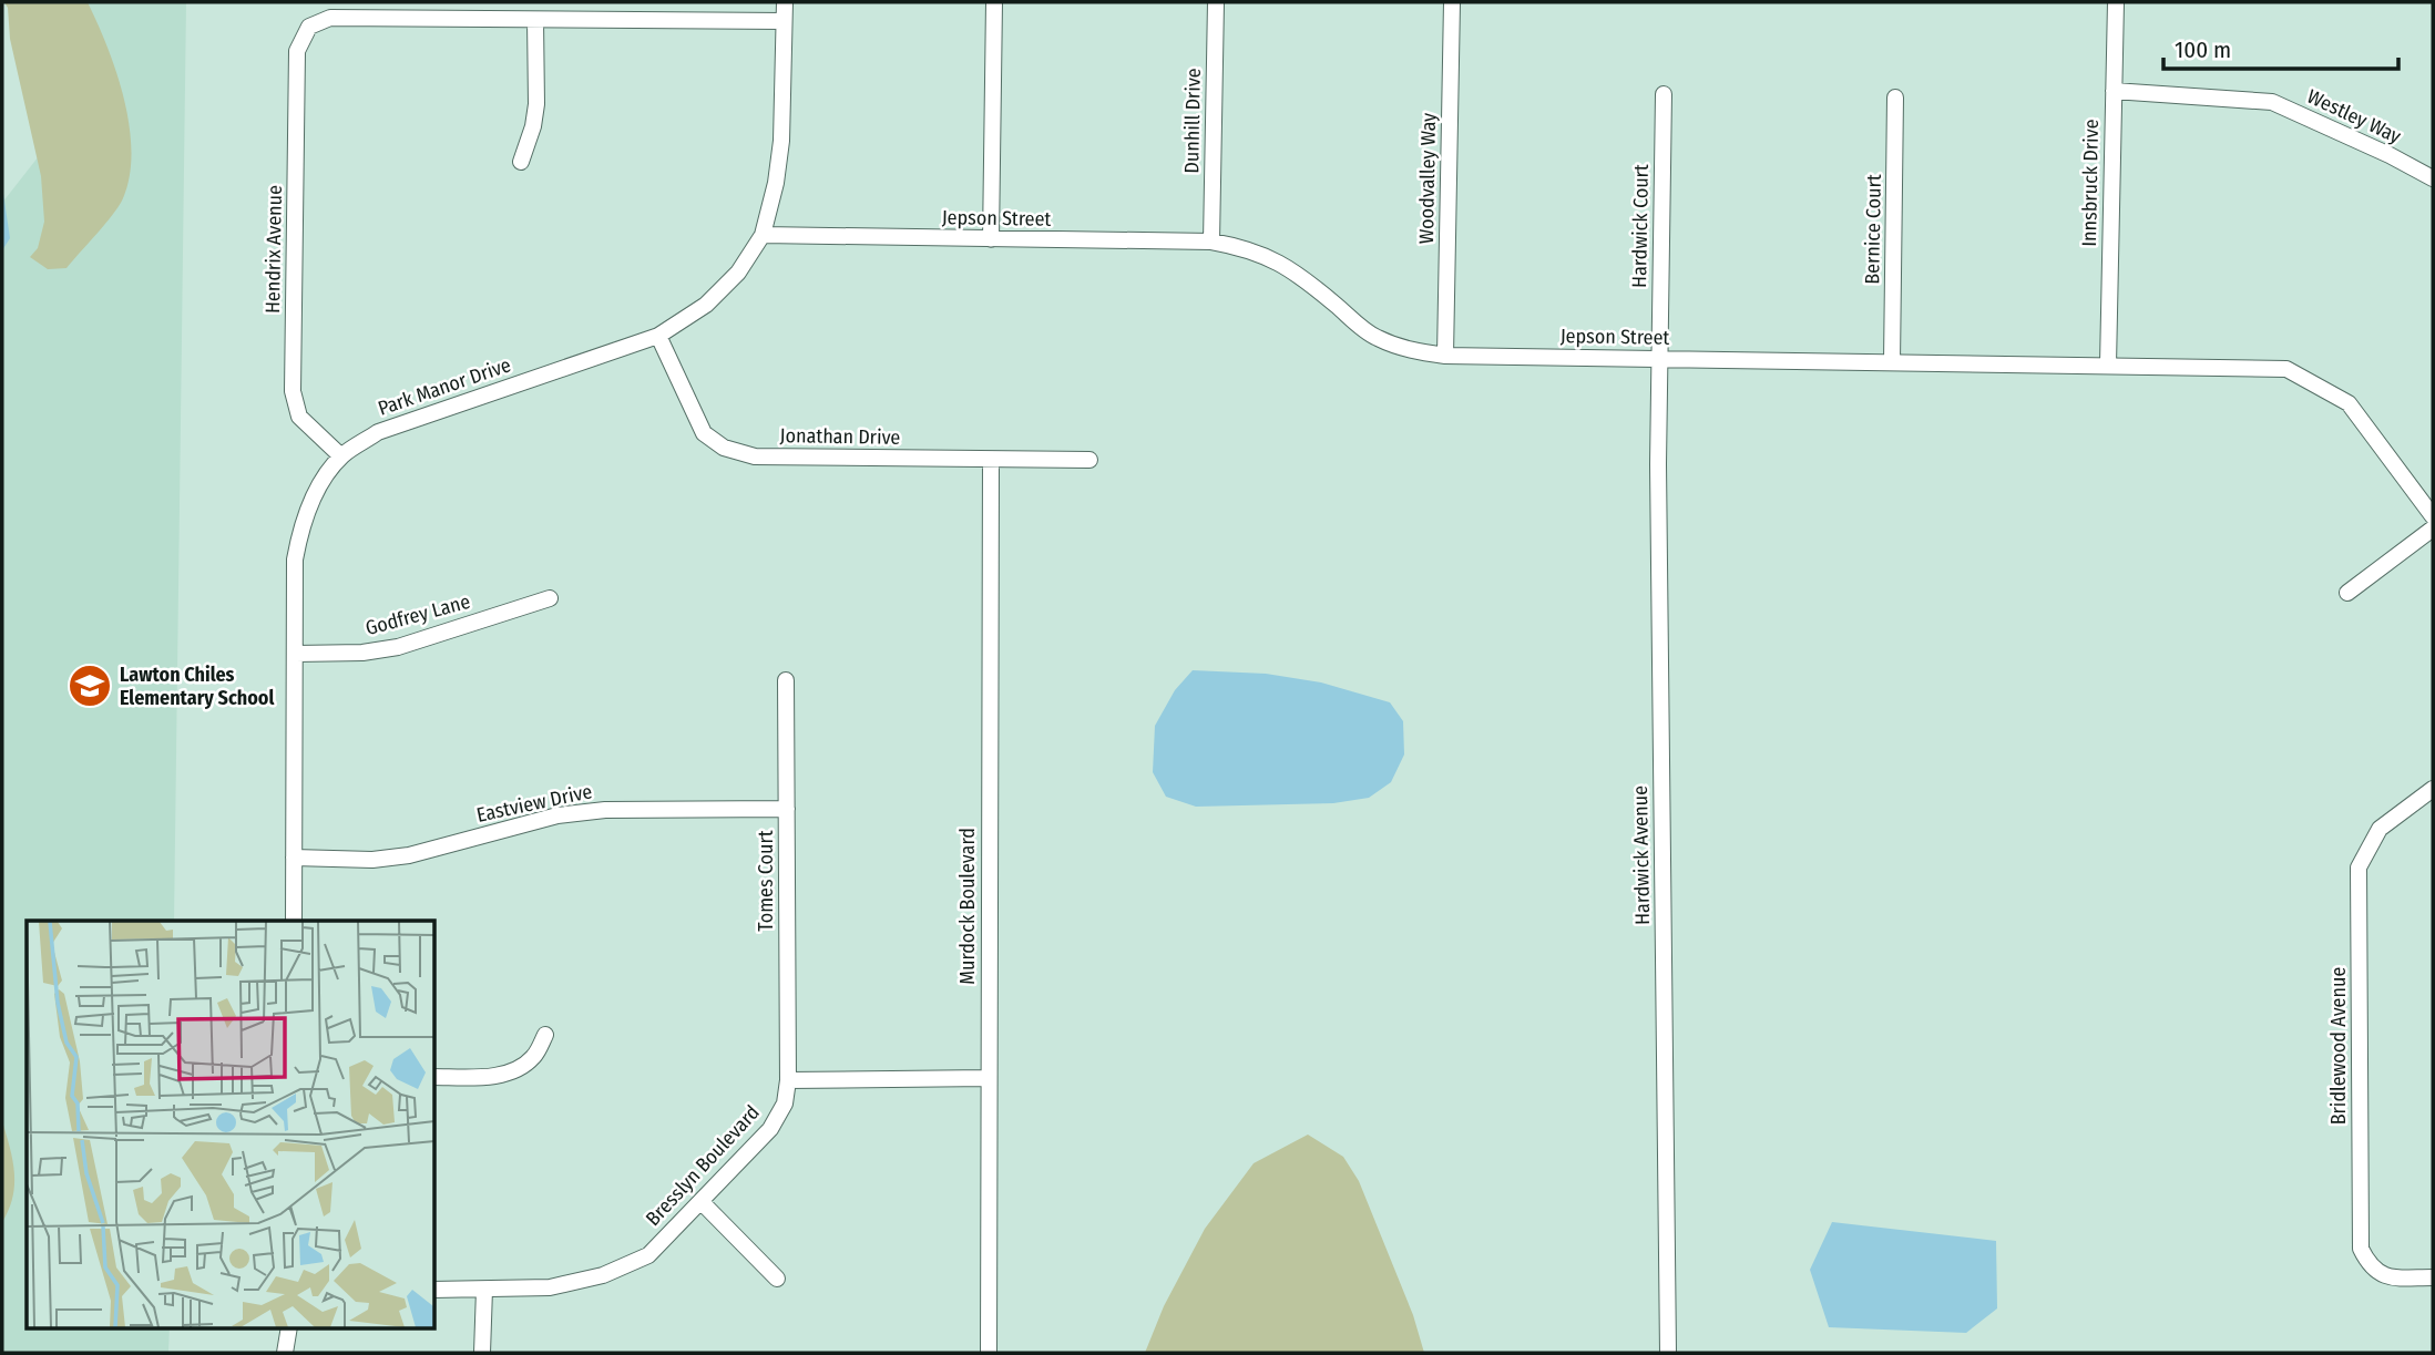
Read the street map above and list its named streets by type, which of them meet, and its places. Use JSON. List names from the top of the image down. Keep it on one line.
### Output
{"streets":{"street":["Westley Way","Dunhill Drive","Woodvalley Way","Innsbruck Drive","Jepson Street","Hardwick Court","Bernice Court","Hendrix Avenue","Park Manor Drive","Jonathan Drive","Godfrey Lane","Eastview Drive","Hardwick Avenue","Tomes Court","Murdock Boulevard","Bridlewood Avenue","Bresslyn Boulevard"]},"crossings":[["Westley Way","Innsbruck Drive"],["Dunhill Drive","Jepson Street"],["Woodvalley Way","Jepson Street"],["Innsbruck Drive","Jepson Street"],["Jepson Street","Hardwick Court"],["Jepson Street","Bernice Court"],["Jepson Street","Park Manor Drive"],["Jepson Street","Hardwick Avenue"],["Hardwick Court","Hardwick Avenue"],["Hendrix Avenue","Park Manor Drive"],["Park Manor Drive","Jonathan Drive"],["Park Manor Drive","Godfrey Lane"],["Park Manor Drive","Eastview Drive"],["Jonathan Drive","Murdock Boulevard"],["Eastview Drive","Tomes Court"],["Tomes Court","Bresslyn Boulevard"]],"places":{"school or university":["Lawton Chiles Elementary School"]},"scale_bar":"100 m"}
